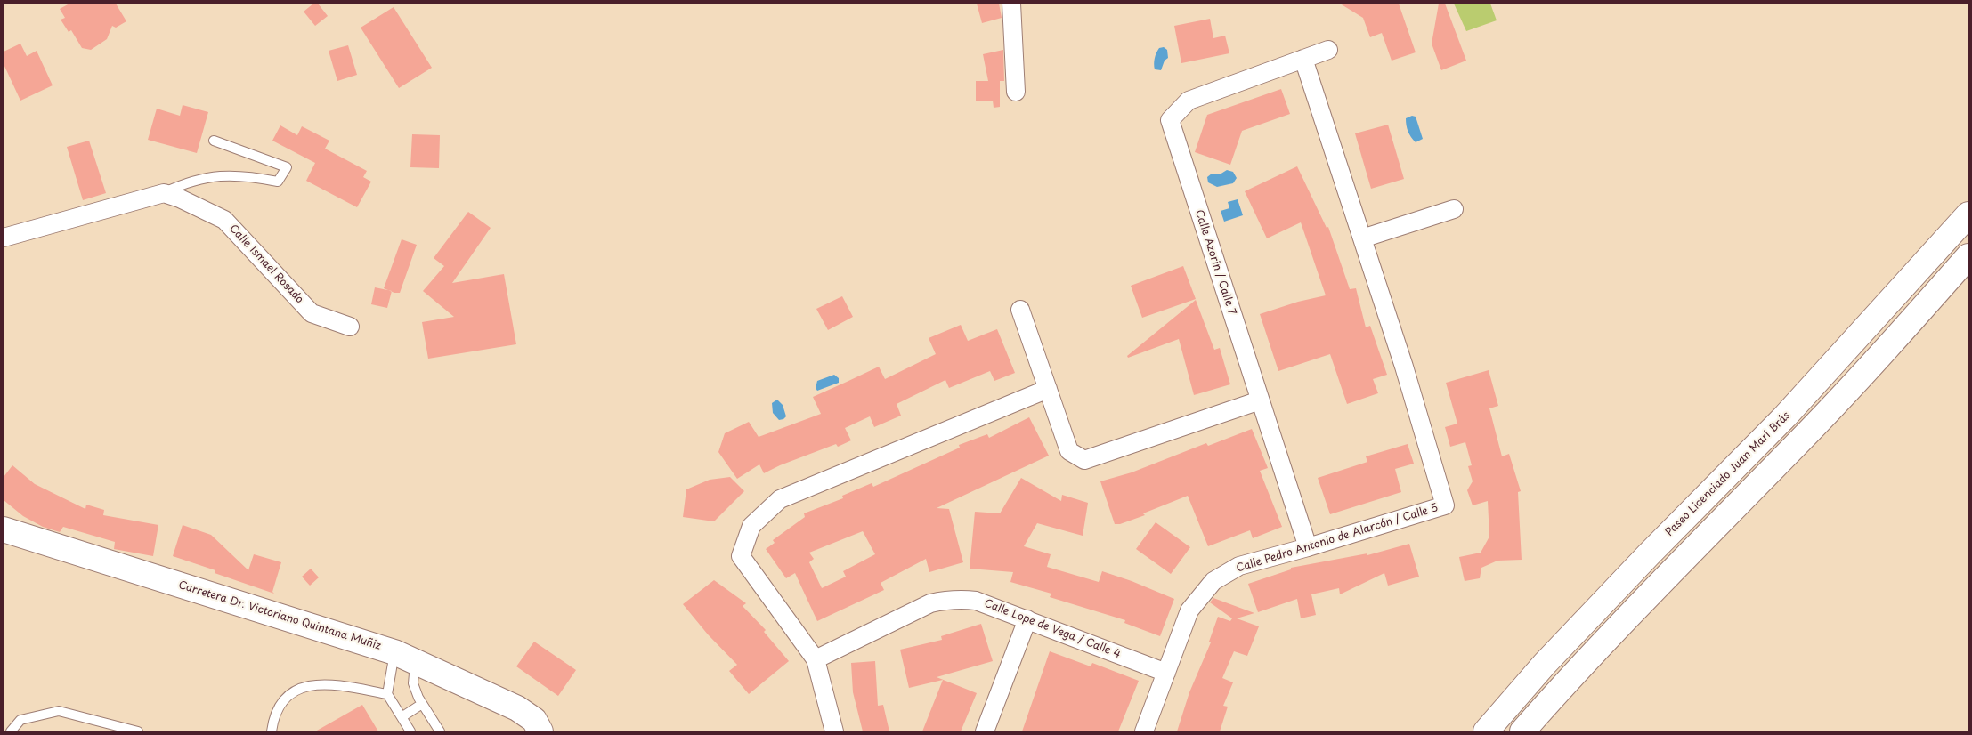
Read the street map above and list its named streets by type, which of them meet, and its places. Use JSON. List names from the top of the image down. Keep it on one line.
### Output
{"streets":{"main road":["Paseo Licenciado Juan Mari Brás","Carretera Dr. Victoriano Quintana Muñiz"],"street":["Calle Azorín / Calle 7","Calle Ismael Rosado","Calle Pedro Antonio de Alarcón / Calle 5","Calle Lope de Vega / Calle 4"]},"crossings":[["Calle Azorín / Calle 7","Calle Pedro Antonio de Alarcón / Calle 5"],["Calle Pedro Antonio de Alarcón / Calle 5","Calle Lope de Vega / Calle 4"]]}
